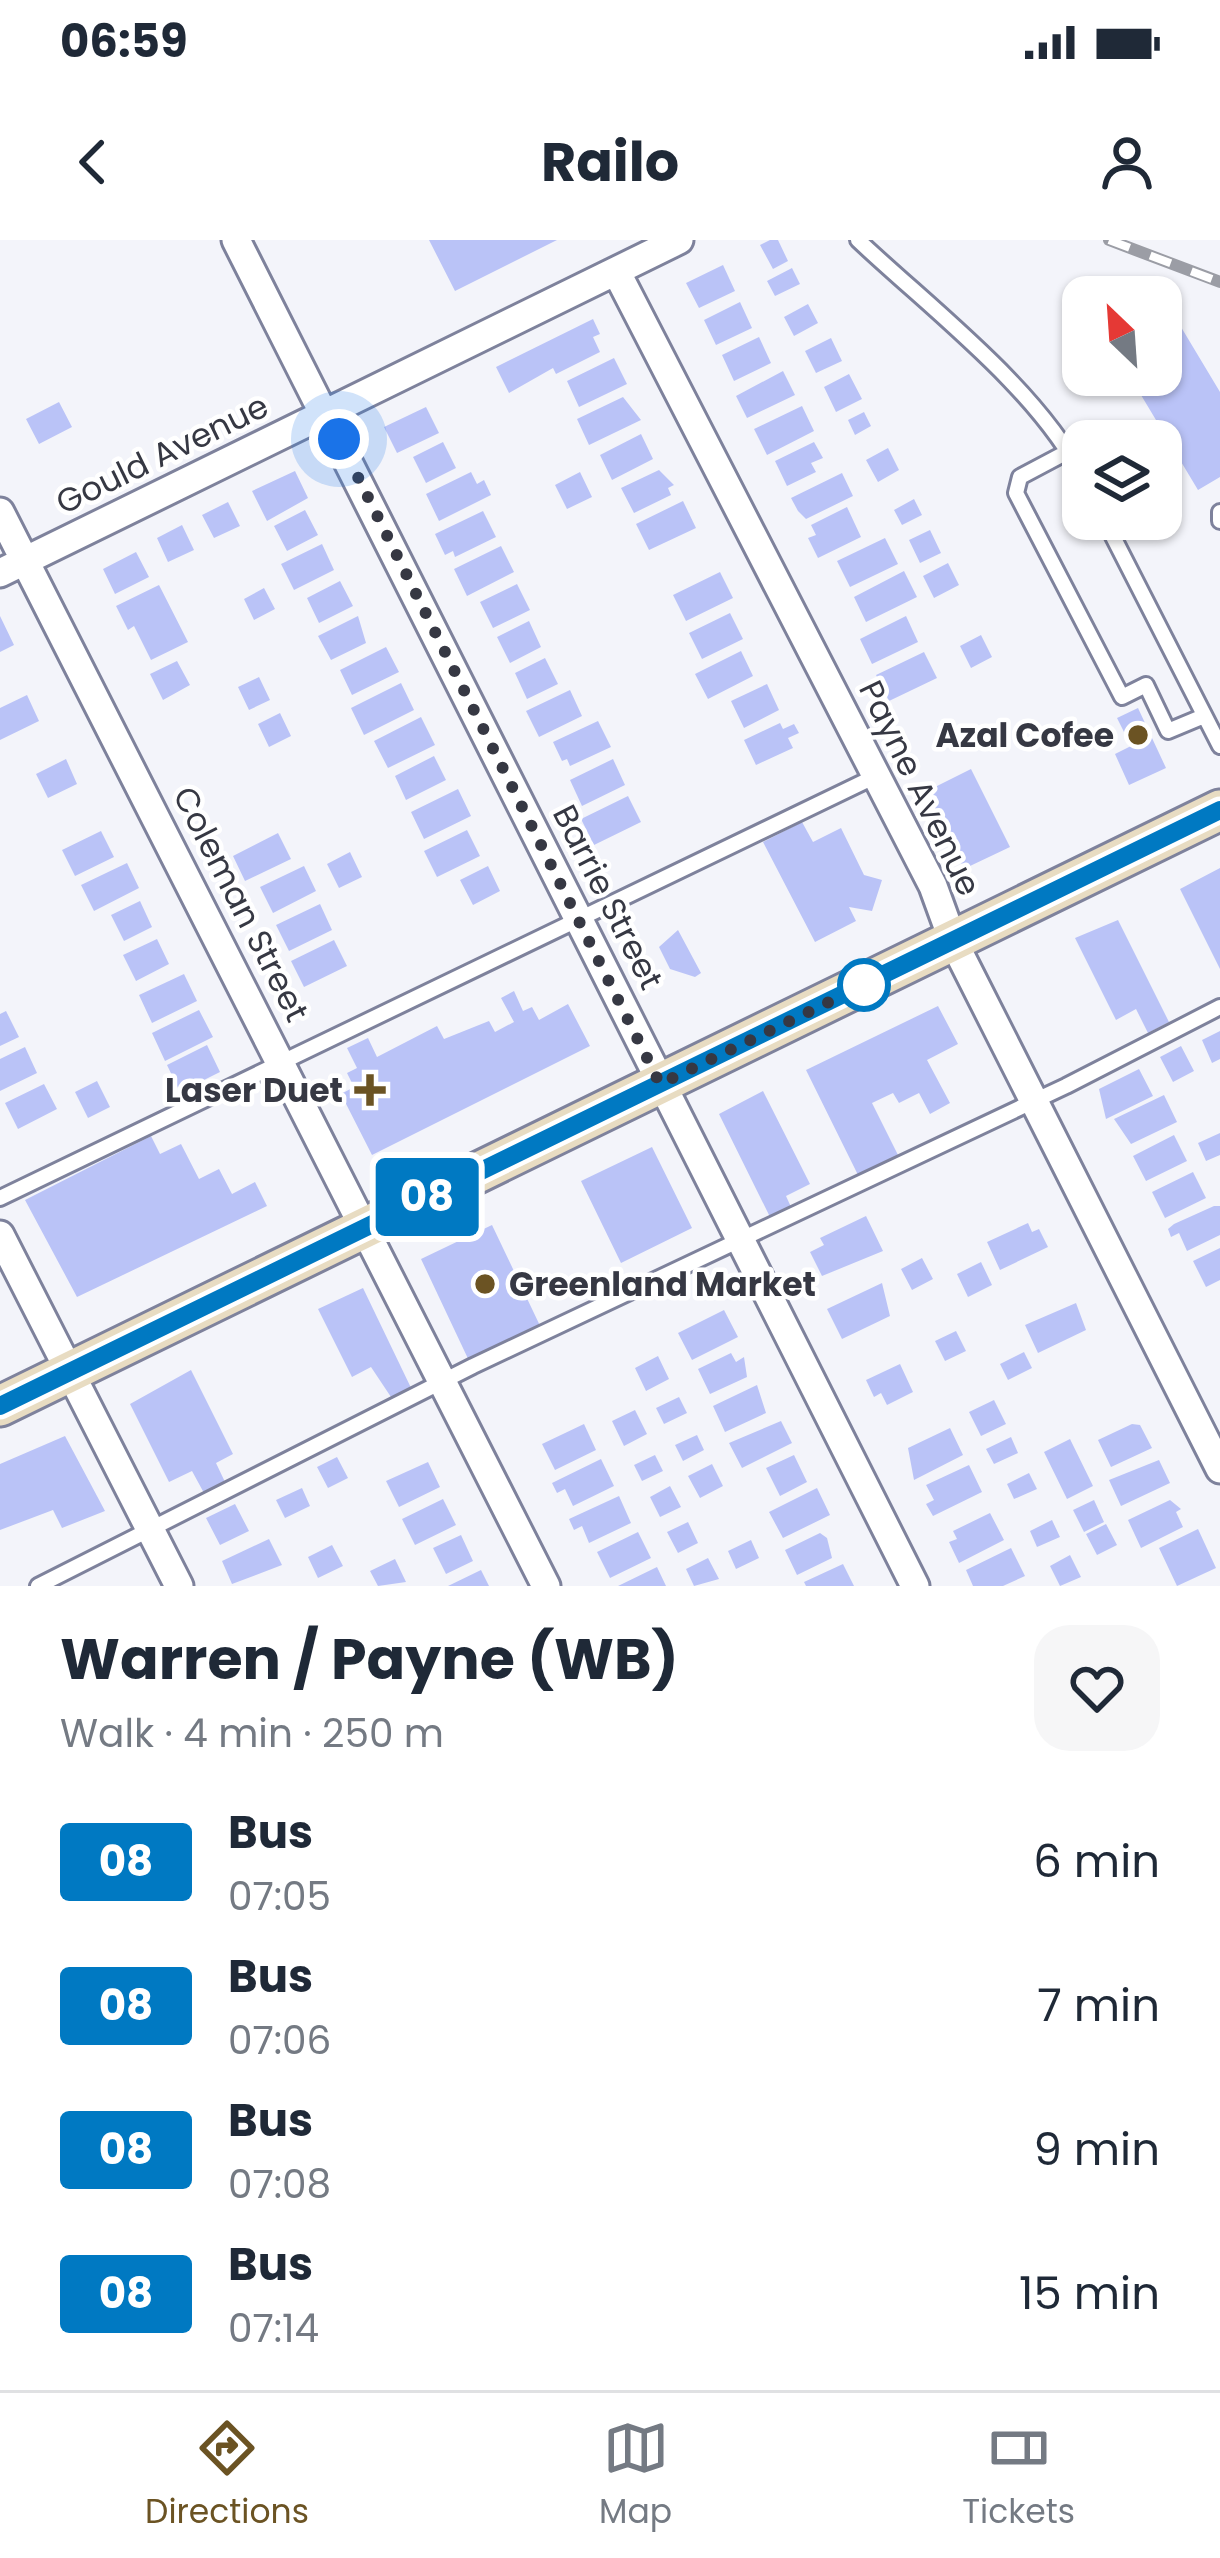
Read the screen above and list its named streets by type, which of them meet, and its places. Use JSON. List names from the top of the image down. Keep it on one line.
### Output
{"streets":{"street":["Gould Avenue","Payne Avenue","Barrie Street","Coleman Street"]},"crossings":[["Gould Avenue","Payne Avenue"],["Gould Avenue","Barrie Street"],["Gould Avenue","Coleman Street"]],"places":{"other":["Azal Cofee","Greenland Market"],"health":["Laser Duet"]},"lines":["bus line 08"],"north":"top left","page":{"status":"06:59","header":"Railo","on_map":"08","heading":["Warren / Payne (WB)","Walk · 4 min · 250 m"],"list":[{"mark":"08","name":"Bus","note":"07:05","value":"6 min"},{"mark":"08","name":"Bus","note":"07:06","value":"7 min"},{"mark":"08","name":"Bus","note":"07:08","value":"9 min"},{"mark":"08","name":"Bus","note":"07:14","value":"15 min"}],"tabs":["Directions","Map","Tickets"]}}
